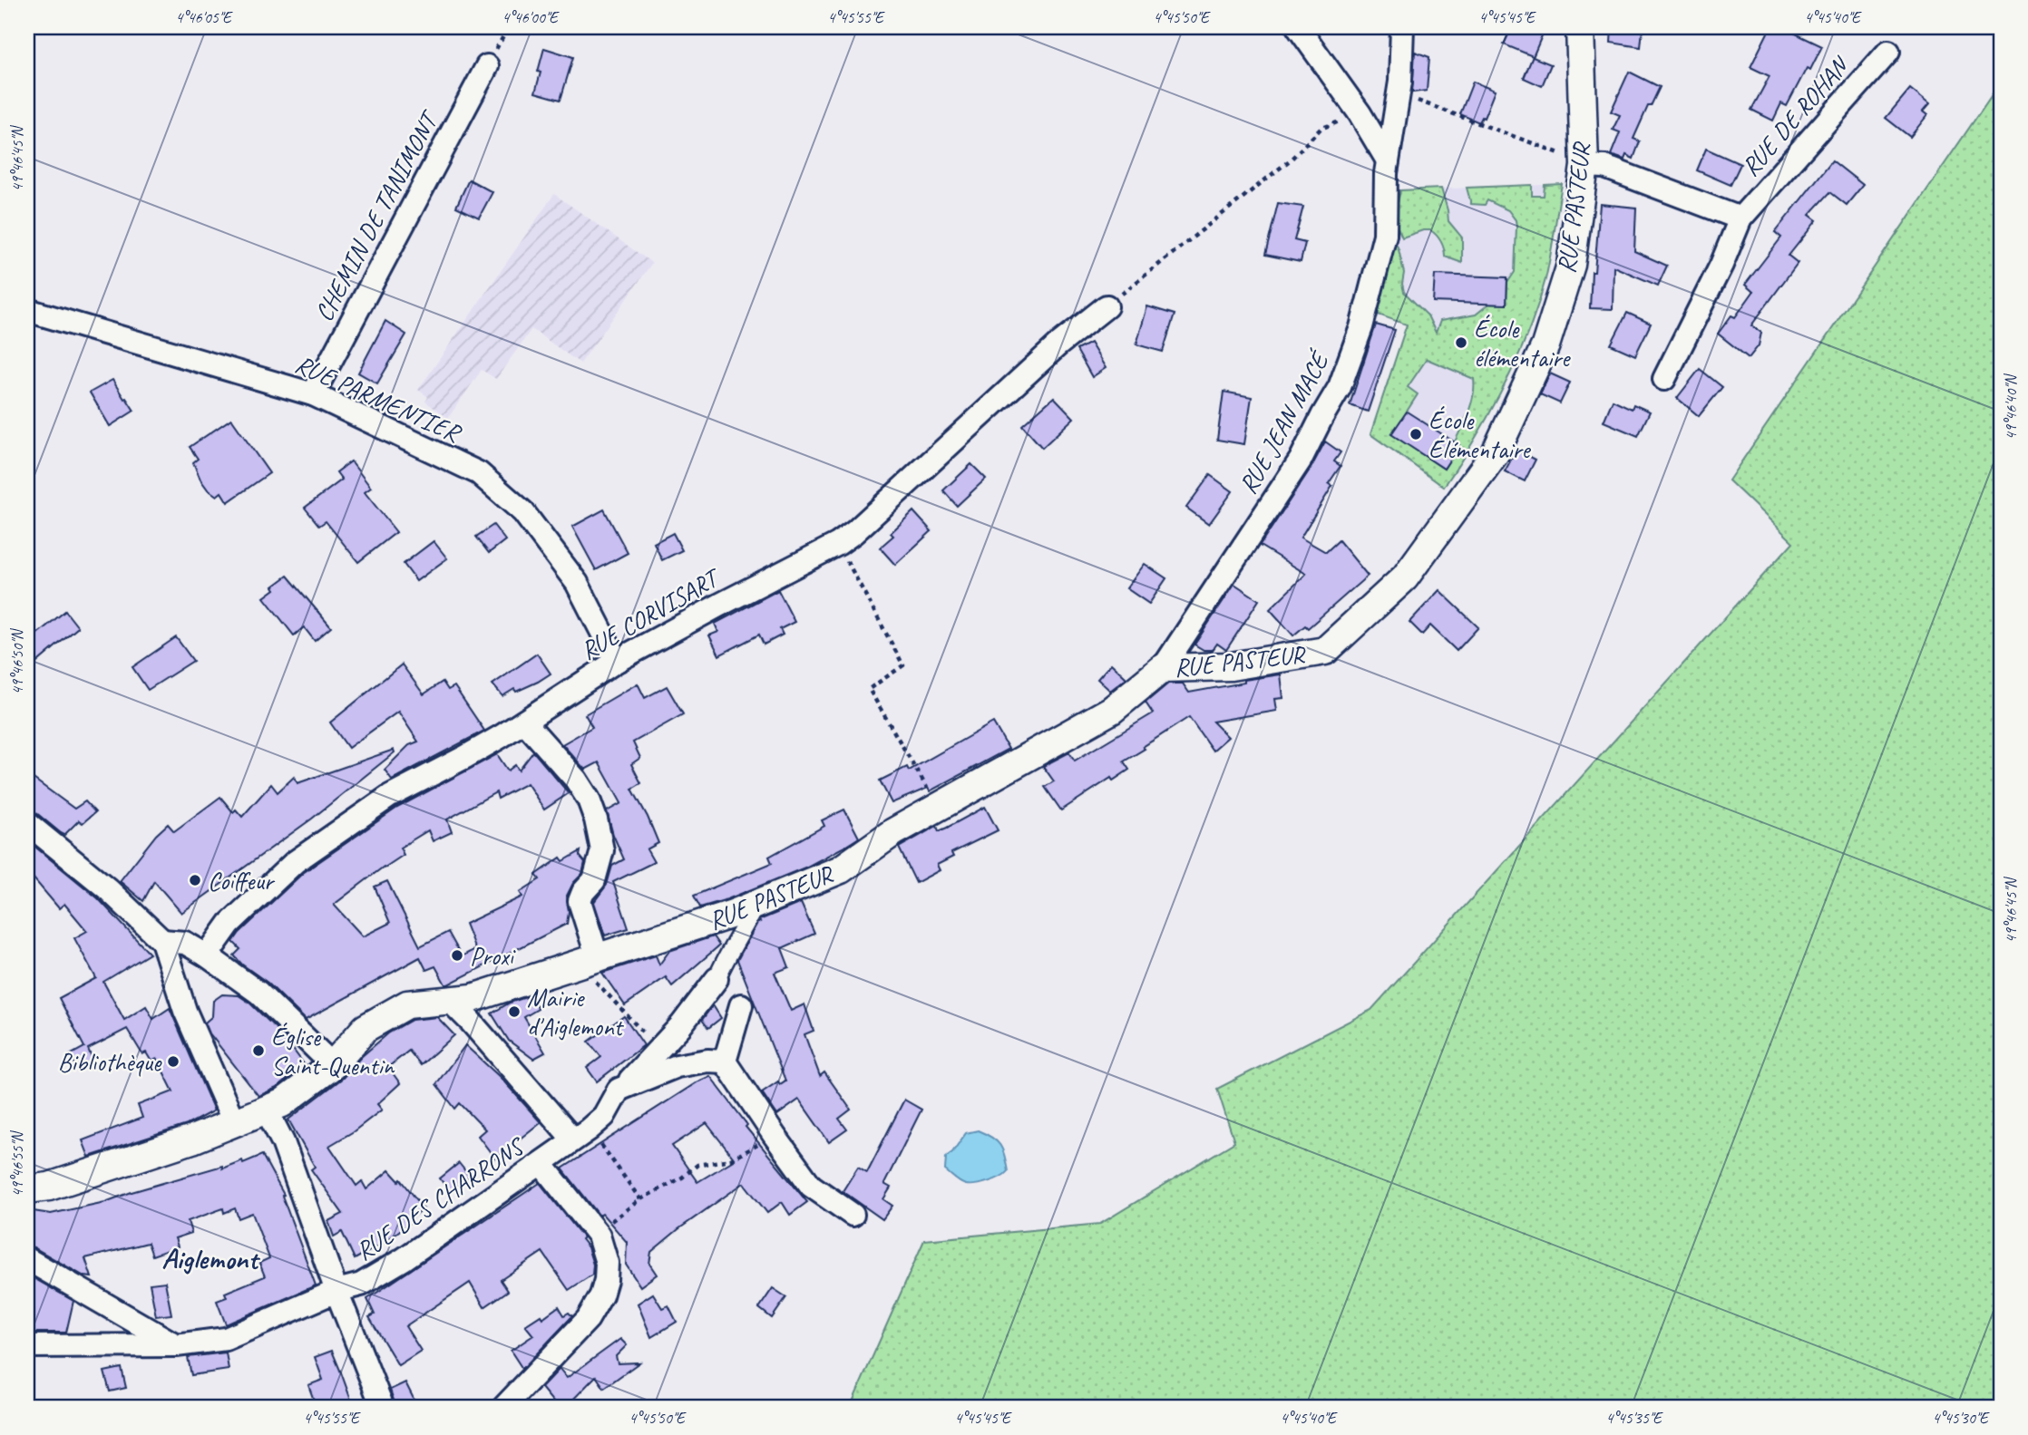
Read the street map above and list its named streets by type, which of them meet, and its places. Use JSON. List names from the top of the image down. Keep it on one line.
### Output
{"streets":{"street":["RUE DE ROHAN","RUE PASTEUR","CHEMIN DE TANIMONT","RUE PARMENTIER","RUE JEAN MACÉ","RUE CORVISART","RUE DES CHARRONS"]},"crossings":[["RUE PASTEUR","RUE JEAN MACÉ"],["CHEMIN DE TANIMONT","RUE PARMENTIER"],["RUE PARMENTIER","RUE CORVISART"]],"districts":["Aiglemont"],"places":["École élémentaire","École Élémentaire","Coiffeur","Proxi","Mairie d'Aiglemont","Église Saint-Quentin","Bibliothèque"],"coordinates":["4°46'05\"E","4°46'00\"E","4°45'55\"E","4°45'50\"E","4°45'45\"E","4°45'40\"E","49°46'45\"N","49°46'40\"N","49°46'50\"N","49°46'55\"N","4°45'35\"E","4°45'30\"E"]}
